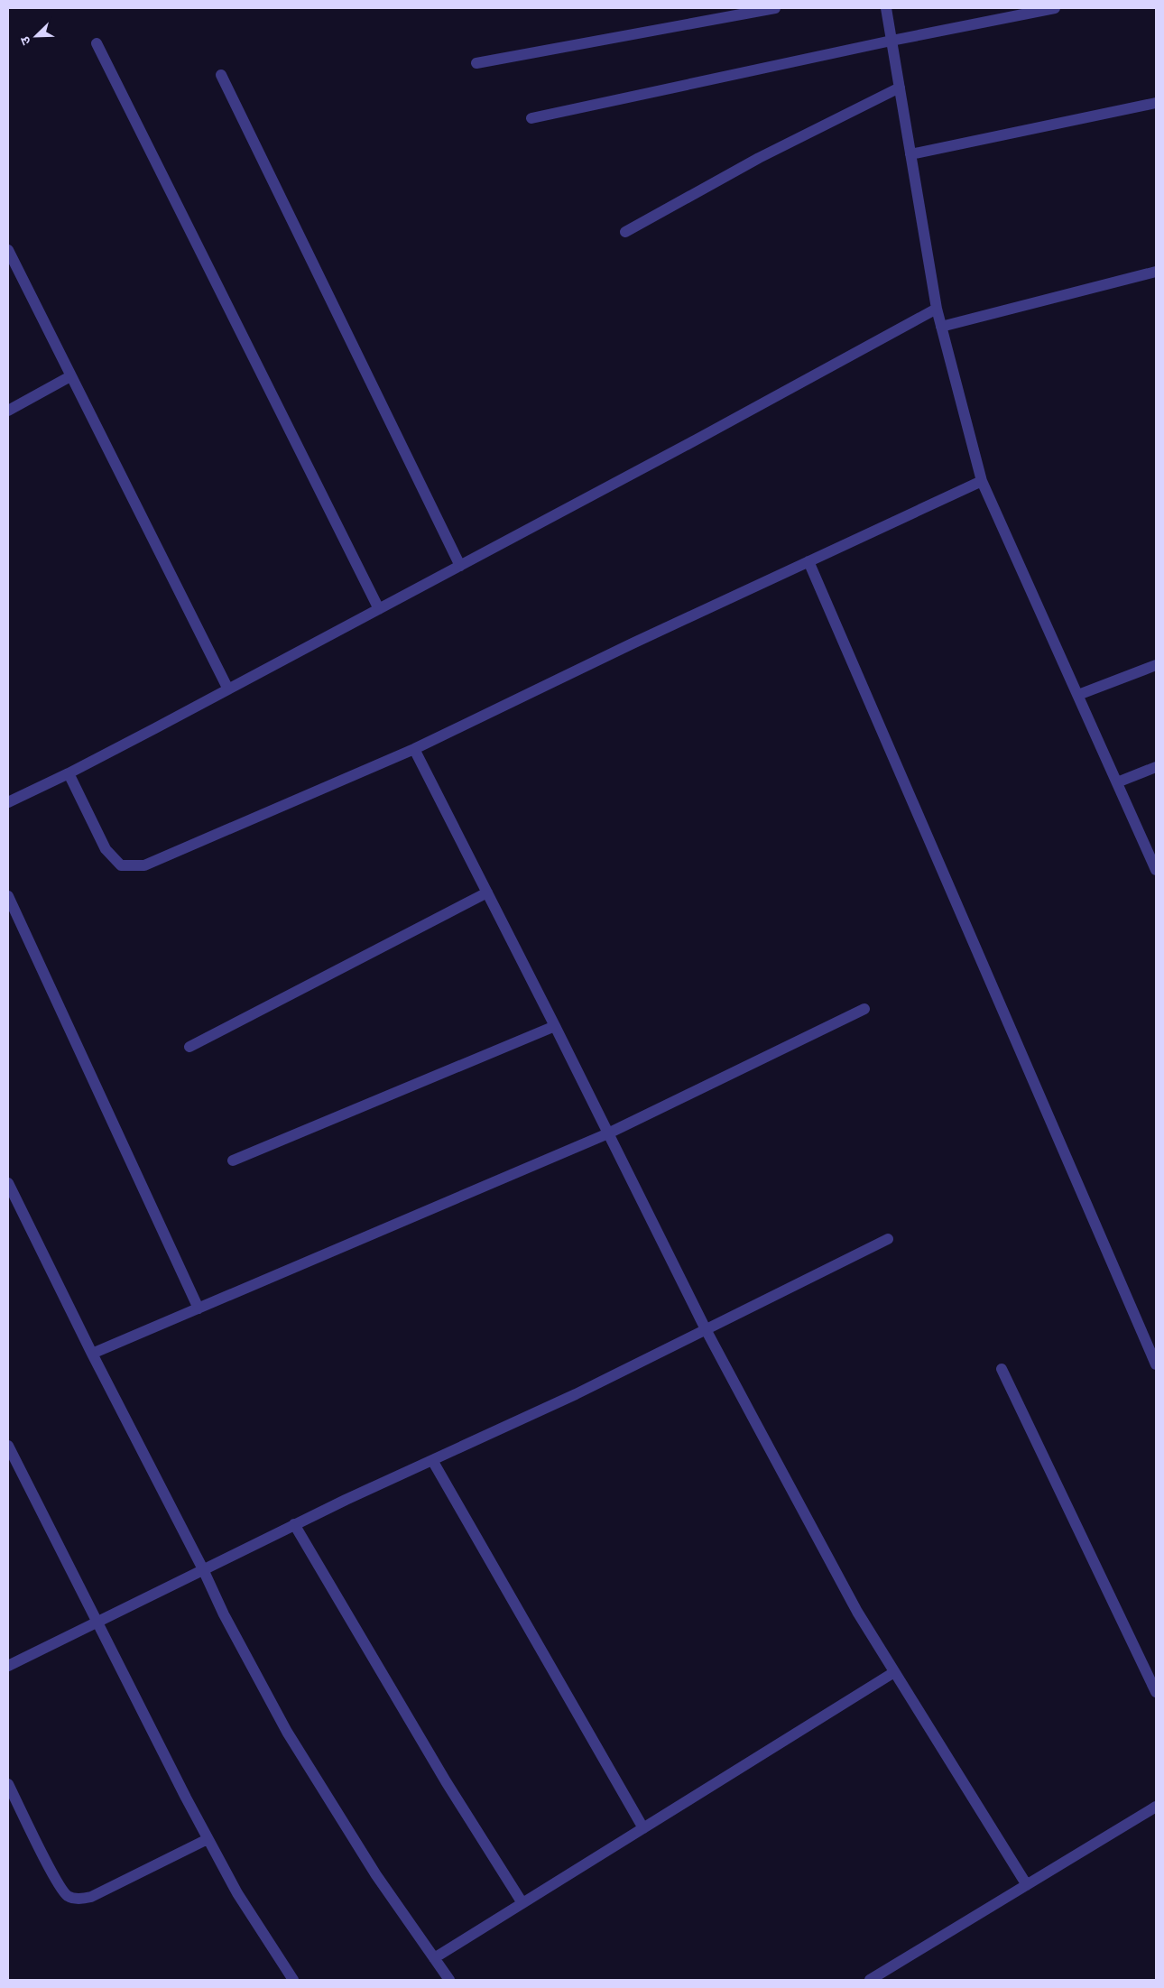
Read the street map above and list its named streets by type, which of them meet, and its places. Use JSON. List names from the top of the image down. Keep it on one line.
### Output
{"north":"bottom left"}
